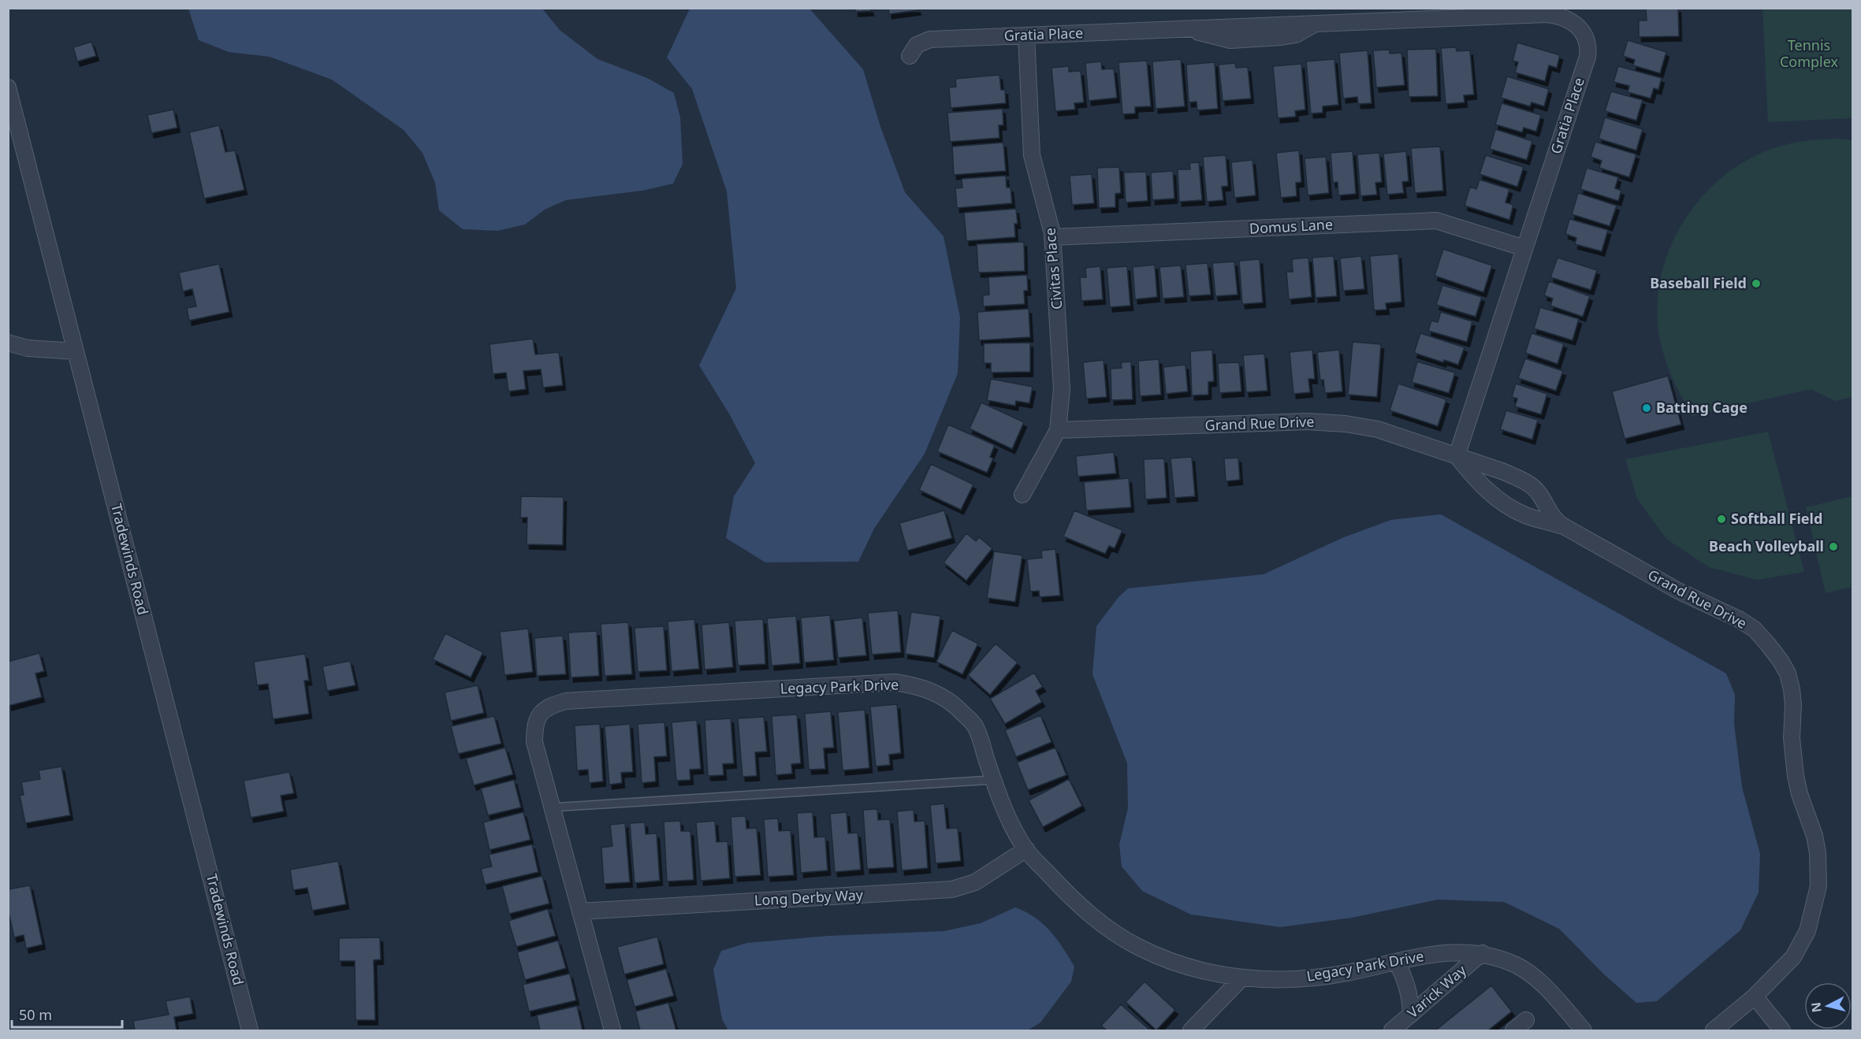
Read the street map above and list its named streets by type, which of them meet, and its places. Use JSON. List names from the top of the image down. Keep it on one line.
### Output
{"streets":{"street":["Gratia Place","Domus Lane","Civitas Place","Grand Rue Drive","Tradewinds Road","Legacy Park Drive","Long Derby Way","Varick Way"]},"crossings":[["Gratia Place","Domus Lane"],["Gratia Place","Civitas Place"],["Gratia Place","Grand Rue Drive"],["Domus Lane","Civitas Place"],["Civitas Place","Grand Rue Drive"],["Legacy Park Drive","Long Derby Way"],["Legacy Park Drive","Varick Way"]],"parks":["Tennis Complex"],"places":["Baseball Field","Batting Cage","Softball Field","Beach Volleyball"],"scale_bar":"50 m","north":"left"}
